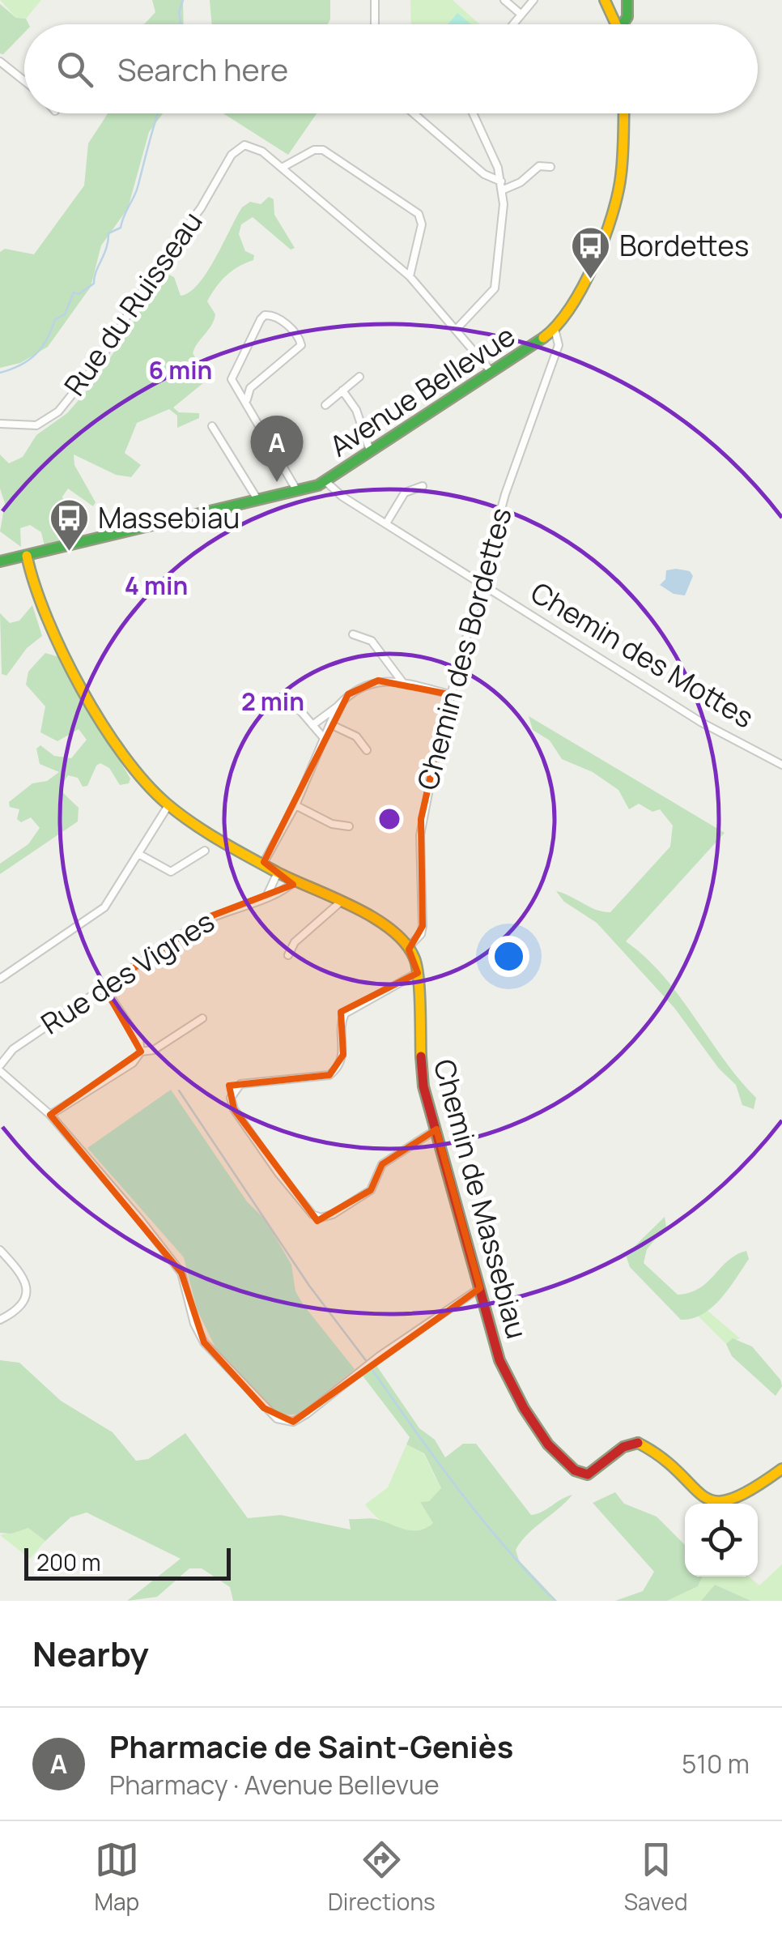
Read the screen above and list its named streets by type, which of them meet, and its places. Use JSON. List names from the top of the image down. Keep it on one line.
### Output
{"streets":{"street":["Rue du Ruisseau","Avenue Bellevue","Chemin des Bordettes","Chemin des Mottes","Rue des Vignes","Chemin de Massebiau"]},"crossings":[["Avenue Bellevue","Chemin des Bordettes"],["Avenue Bellevue","Chemin de Massebiau"],["Chemin des Bordettes","Chemin des Mottes"],["Chemin des Bordettes","Chemin de Massebiau"],["Rue des Vignes","Chemin de Massebiau"]],"places":{"bus stop":["Bordettes","Massebiau"]},"scale_bar":"200 m","page":{"search":"Search here","pins":"A","scale":"200 m","heading":"Nearby","list":[{"mark":"A","name":"Pharmacie de Saint-Geniès","note":"Pharmacy · Avenue Bellevue","value":"510 m"}],"nav":["Map","Directions","Saved"]},"rings":["6 min","4 min","2 min"]}
